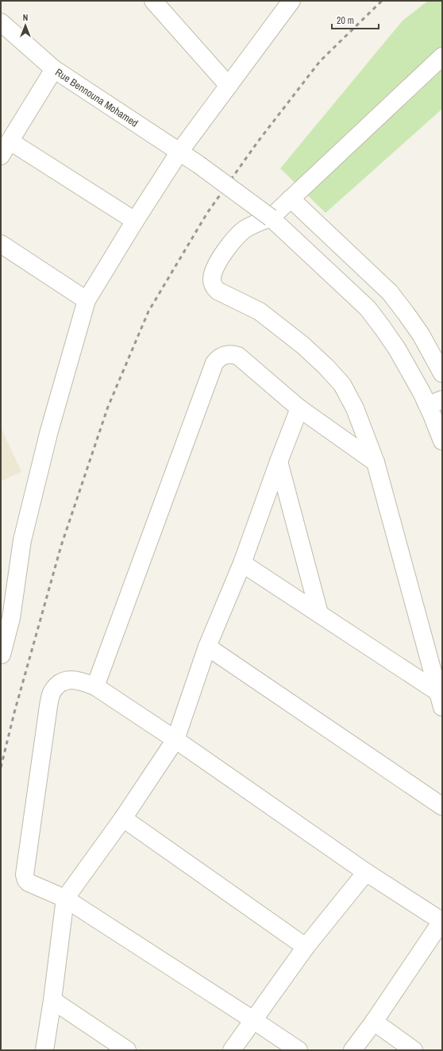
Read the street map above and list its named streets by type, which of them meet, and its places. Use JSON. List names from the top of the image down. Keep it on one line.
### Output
{"streets":{"street":["Rue Bennouna Mohamed"]},"scale_bar":"20 m","north":"top"}
